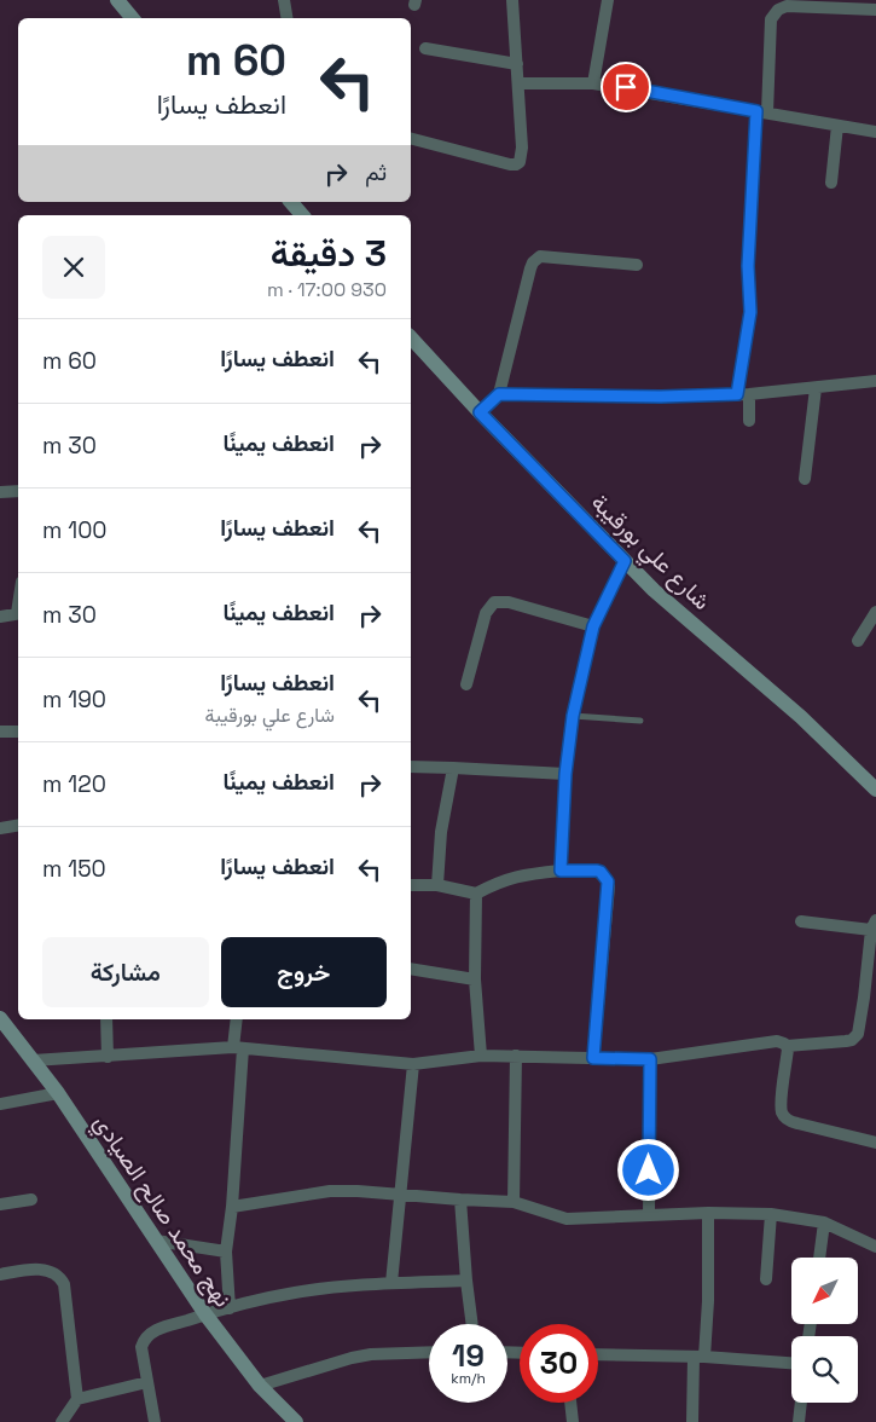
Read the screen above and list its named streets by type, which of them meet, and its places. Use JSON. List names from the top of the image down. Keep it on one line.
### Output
{"streets":{"main road":["شارع علي بورقيبة","نهج محمد صالح الصيادي"]},"north":"bottom left","page":{"turn":["60 m","انعطف يسارًا"],"then":"ثم","heading":["3 دقيقة","930 m · 17:00"],"list":[{"name":"انعطف يسارًا","value":"60 m"},{"name":"انعطف يمينًا","value":"30 m"},{"name":"انعطف يسارًا","value":"100 m"},{"name":"انعطف يمينًا","value":"30 m"},{"name":"انعطف يسارًا","note":"شارع علي بورقيبة","value":"190 m"},{"name":"انعطف يمينًا","value":"120 m"},{"name":"انعطف يسارًا","value":"150 m"}],"buttons":["خروج","مشاركة"],"speed":"19 km/h","limit":"30"}}
